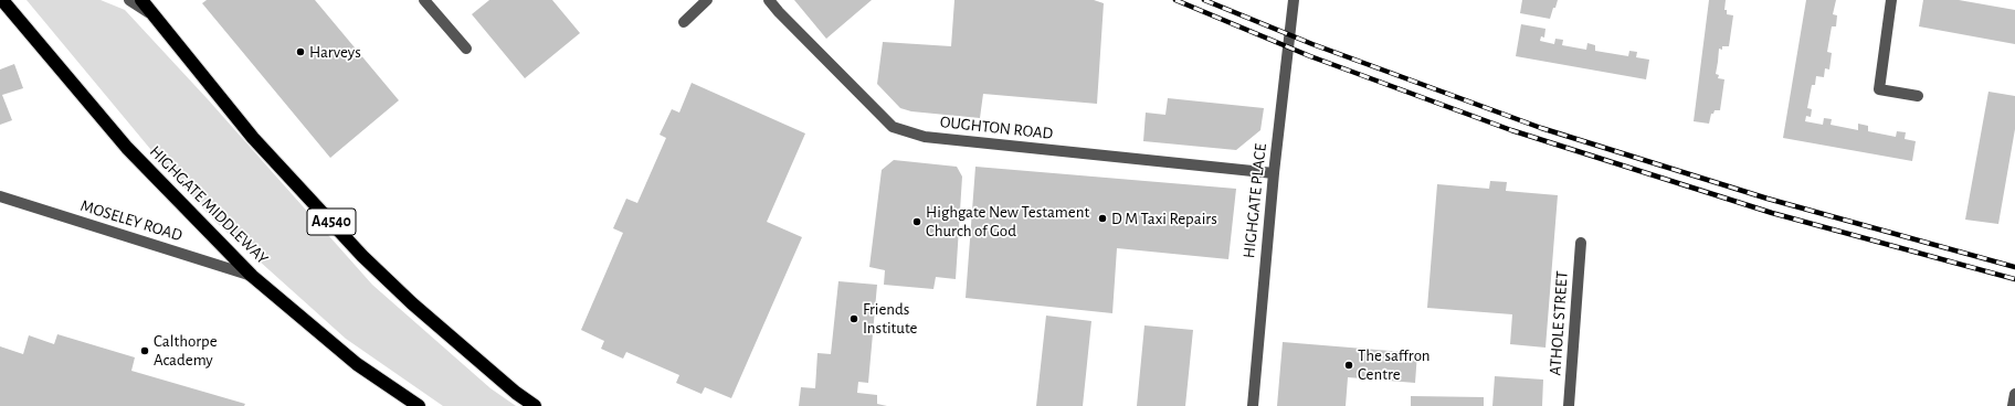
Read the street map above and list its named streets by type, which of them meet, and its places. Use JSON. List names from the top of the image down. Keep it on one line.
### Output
{"streets":{"highway":["HIGHGATE MIDDLEWAY","A4540"],"street":["OUGHTON ROAD","HIGHGATE PLACE","MOSELEY ROAD","ATHOLE STREET"]},"crossings":[["OUGHTON ROAD","HIGHGATE PLACE"],["HIGHGATE MIDDLEWAY","MOSELEY ROAD"]],"places":["Harveys","D M Taxi Repairs","Highgate New Testament Church of God","Friends Institute","Calthorpe Academy","The saffron Centre"]}
